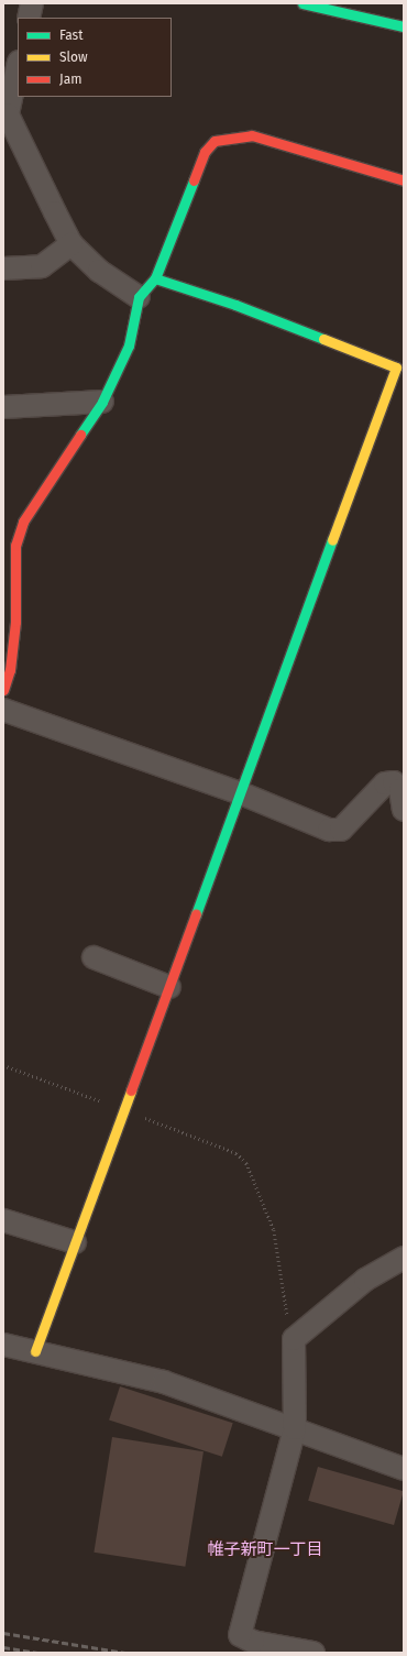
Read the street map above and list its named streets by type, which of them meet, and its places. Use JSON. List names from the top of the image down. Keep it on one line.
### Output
{"districts":["帷子新町一丁目"],"legend":["Fast","Slow","Jam"]}
